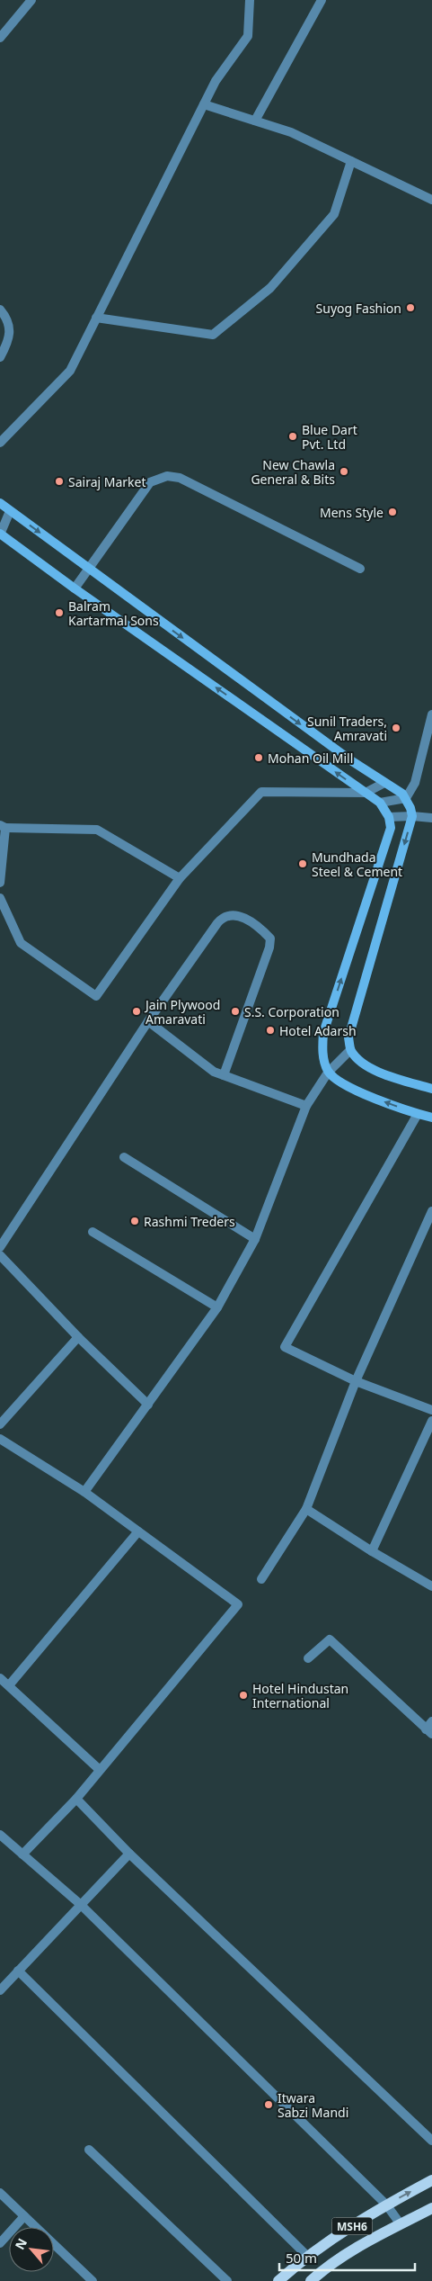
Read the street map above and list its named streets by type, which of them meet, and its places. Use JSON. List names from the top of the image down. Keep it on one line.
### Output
{"streets":{"main road":["MSH6"]},"places":["Suyog Fashion","Blue Dart Pvt. Ltd","New Chawla General & Bits","Sairaj Market","Mens Style","Balram Kartarmal Sons","Sunil Traders, Amravati","Mohan Oil Mill","Mundhada Steel & Cement","Jain Plywood Amaravati","S.S. Corporation","Hotel Adarsh","Rashmi Treders","Hotel Hindustan International","Itwara Sabzi Mandi"],"scale_bar":"50 m","north":"top left"}
